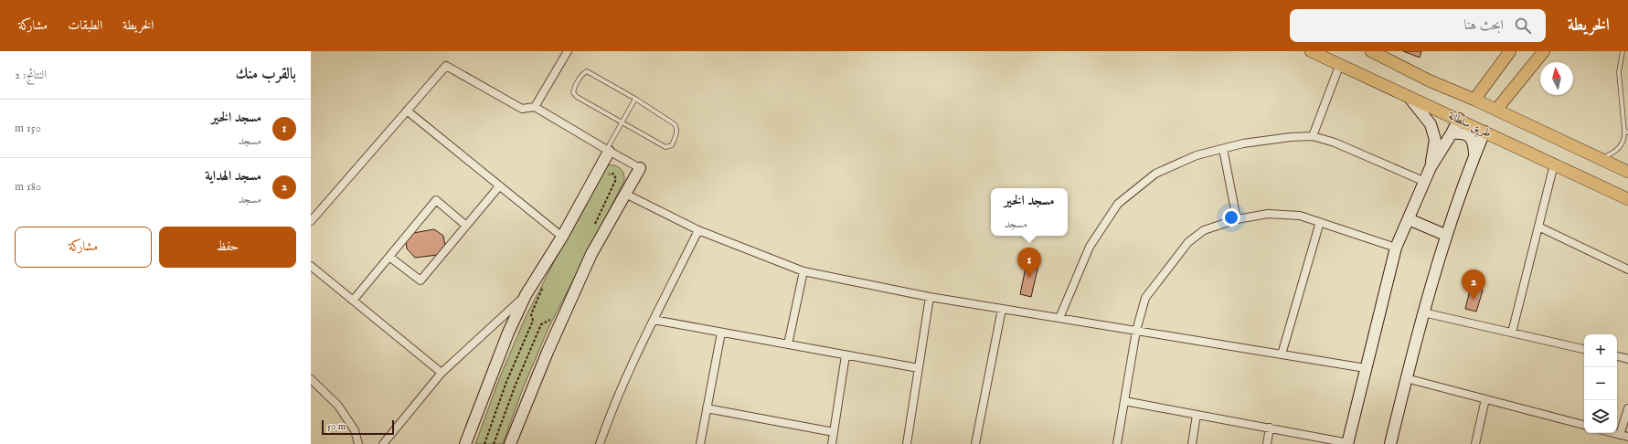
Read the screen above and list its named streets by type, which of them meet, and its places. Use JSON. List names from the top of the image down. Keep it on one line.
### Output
{"streets":{"main road":["طريق سلطانة"]},"scale_bar":"50 m","north":"top","page":{"header":"الخريطة","search":"ابحث هنا","nav":["الخريطة","الطبقات","مشاركة"],"heading":["بالقرب منك","النتائج: 2"],"list":[{"mark":"1","name":"مسجد الخير","note":"مسجد","value":"150 m"},{"mark":"2","name":"مسجد الهداية","note":"مسجد","value":"180 m"}],"popup":["مسجد الخير","مسجد"],"buttons":["حفظ","مشاركة"],"pins":["1","2"],"map_buttons":["+","−"],"scale":"50 m"}}
